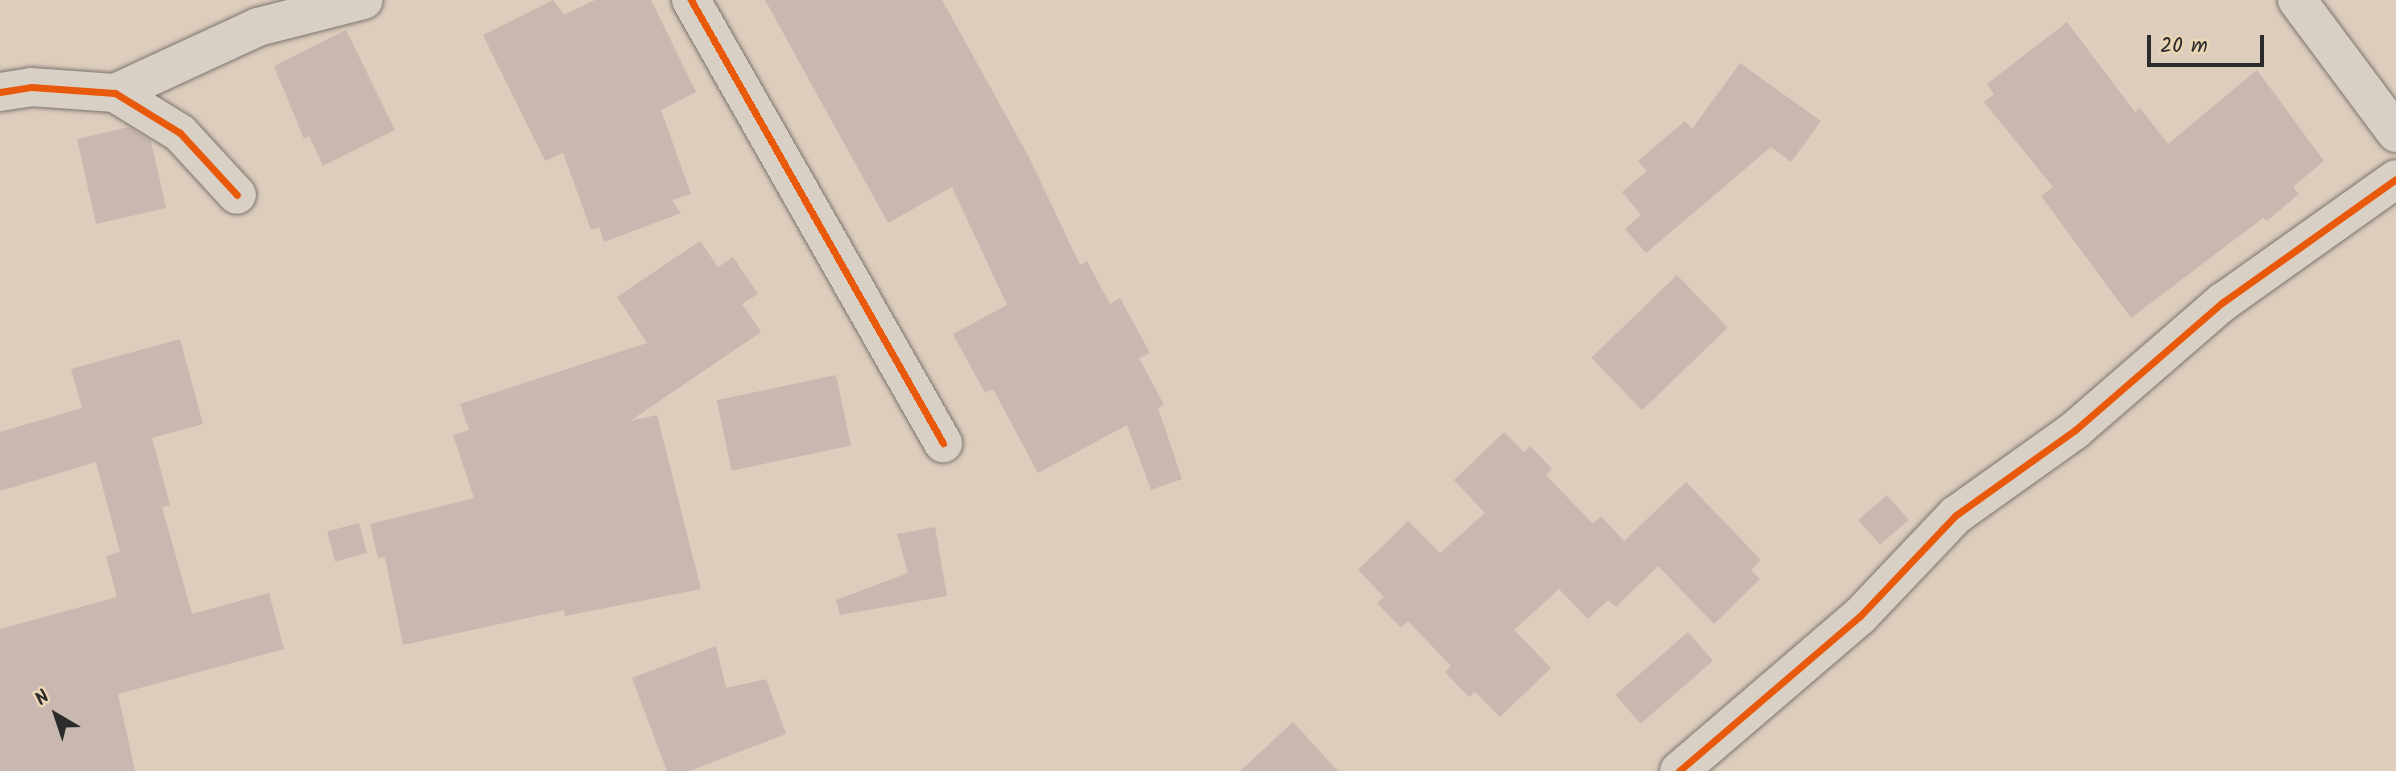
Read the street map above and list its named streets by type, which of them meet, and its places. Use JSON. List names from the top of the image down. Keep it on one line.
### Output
{"scale_bar":"20 m","north":"top left"}
